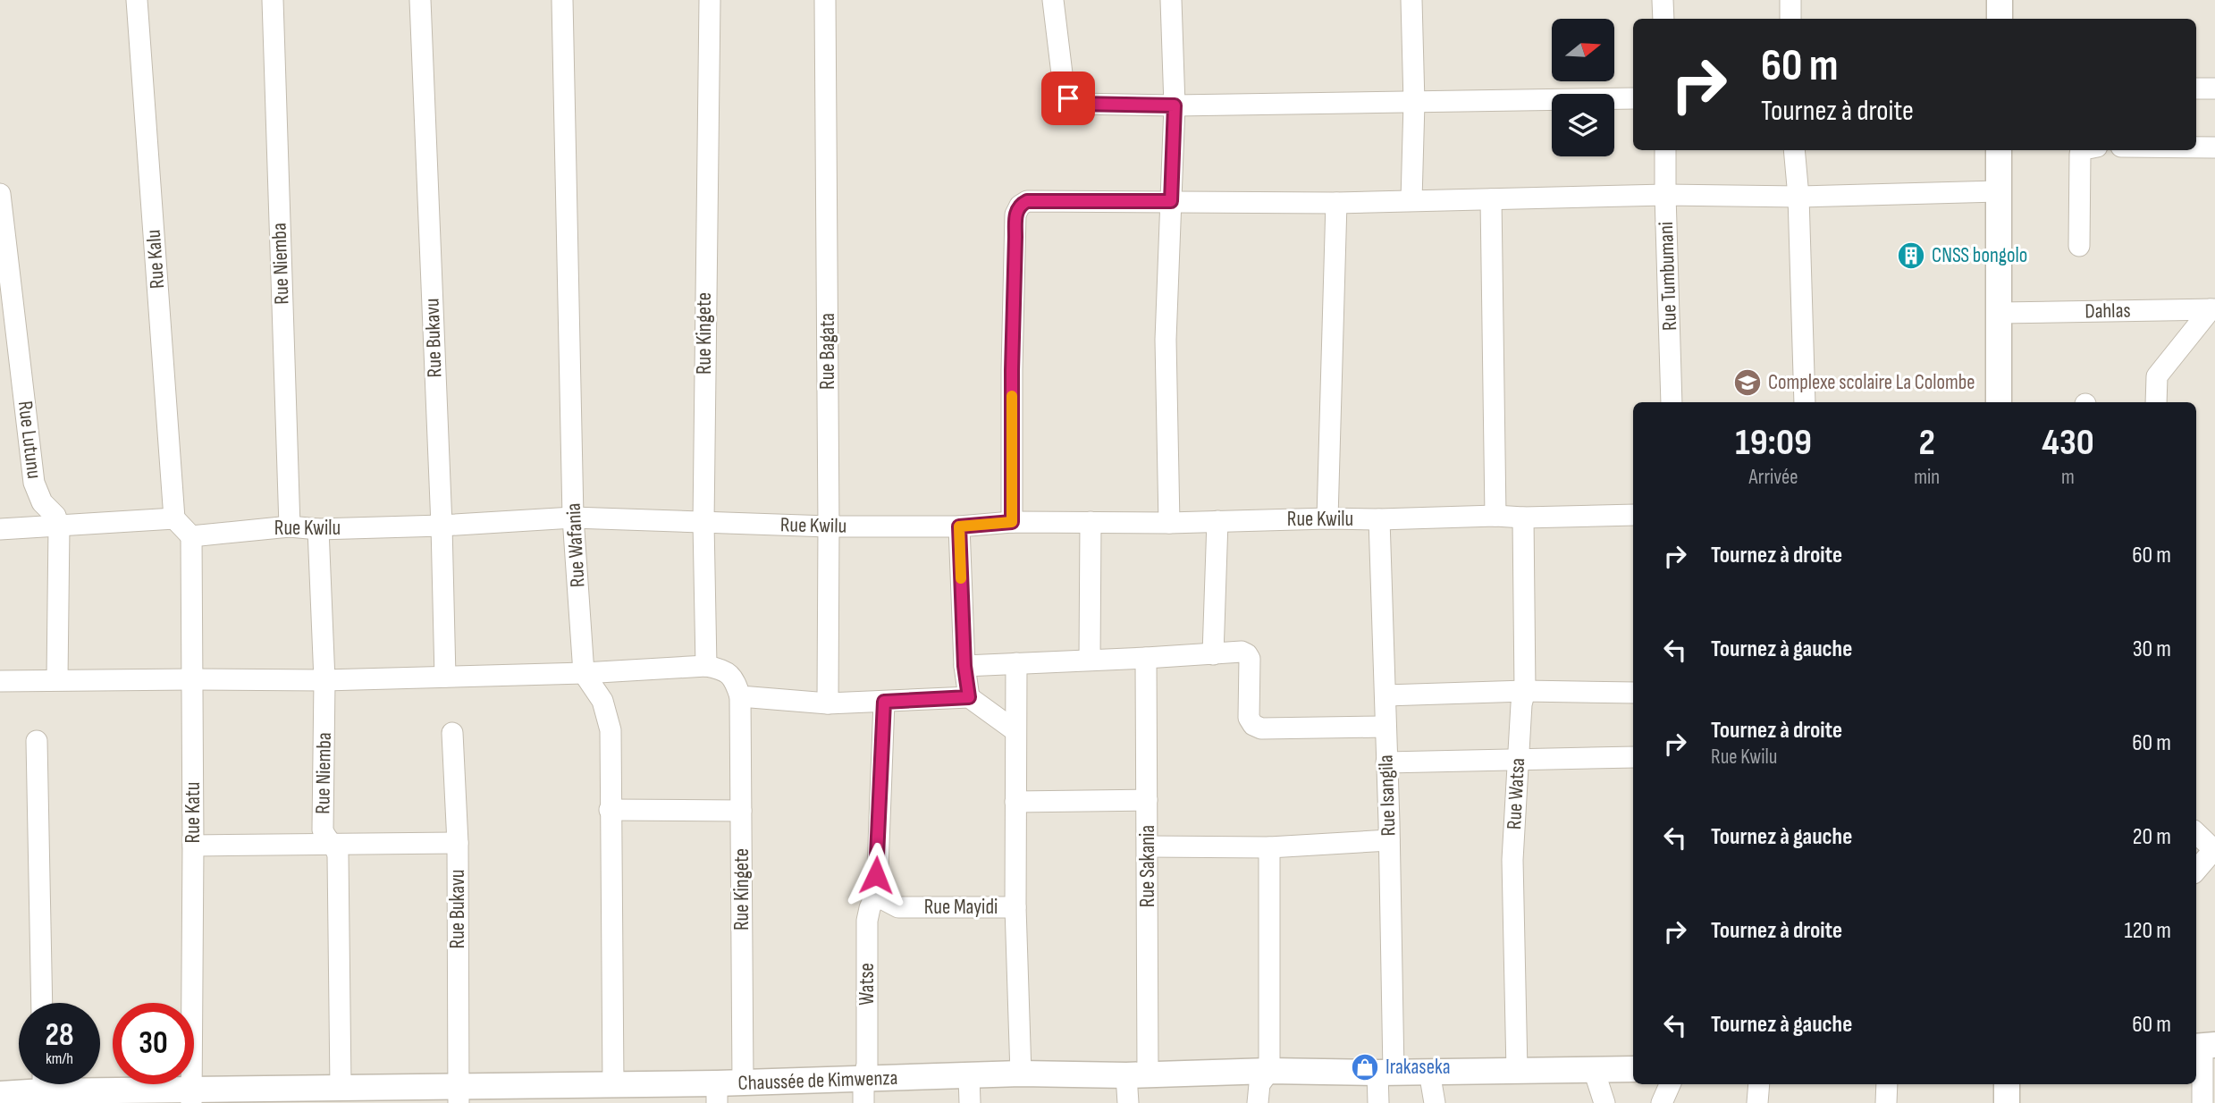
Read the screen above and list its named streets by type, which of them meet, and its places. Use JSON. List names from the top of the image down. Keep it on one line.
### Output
{"streets":{"street":["Rue Kalu","Rue Niemba","Rue Tumbumani","Dahlas","Rue Kingete","Rue Bukavu","Rue Bagata","Rue Lutunu","Rue Kwilu","Rue Wafania","Rue Watsa","Rue Isangila","Rue Katu","Rue Sakania","Rue Mayidi","Watse","Chaussée de Kimwenza"]},"crossings":[["Rue Niemba","Rue Kwilu"],["Rue Niemba","Chaussée de Kimwenza"],["Rue Kingete","Rue Kwilu"],["Rue Kingete","Chaussée de Kimwenza"],["Rue Bukavu","Rue Kwilu"],["Rue Bukavu","Chaussée de Kimwenza"],["Rue Bagata","Rue Kwilu"],["Rue Kwilu","Rue Wafania"],["Rue Kwilu","Rue Watsa"],["Rue Kwilu","Rue Isangila"],["Rue Kwilu","Rue Katu"],["Rue Watsa","Chaussée de Kimwenza"],["Rue Isangila","Chaussée de Kimwenza"],["Rue Katu","Chaussée de Kimwenza"],["Rue Sakania","Chaussée de Kimwenza"],["Rue Mayidi","Watse"],["Watse","Chaussée de Kimwenza"]],"places":{"building":["CNSS bongolo"],"school or university":["Complexe scolaire La Colombe"],"shop":["Irakaseka"]},"north":"right","page":{"turn":["60 m","Tournez à droite"],"eta":["19:09","Arrivée","2","min","430","m"],"list":[{"name":"Tournez à droite","value":"60 m"},{"name":"Tournez à gauche","value":"30 m"},{"name":"Tournez à droite","note":"Rue Kwilu","value":"60 m"},{"name":"Tournez à gauche","value":"20 m"},{"name":"Tournez à droite","value":"120 m"},{"name":"Tournez à gauche","value":"60 m"}],"speed":"28 km/h","limit":"30"}}
